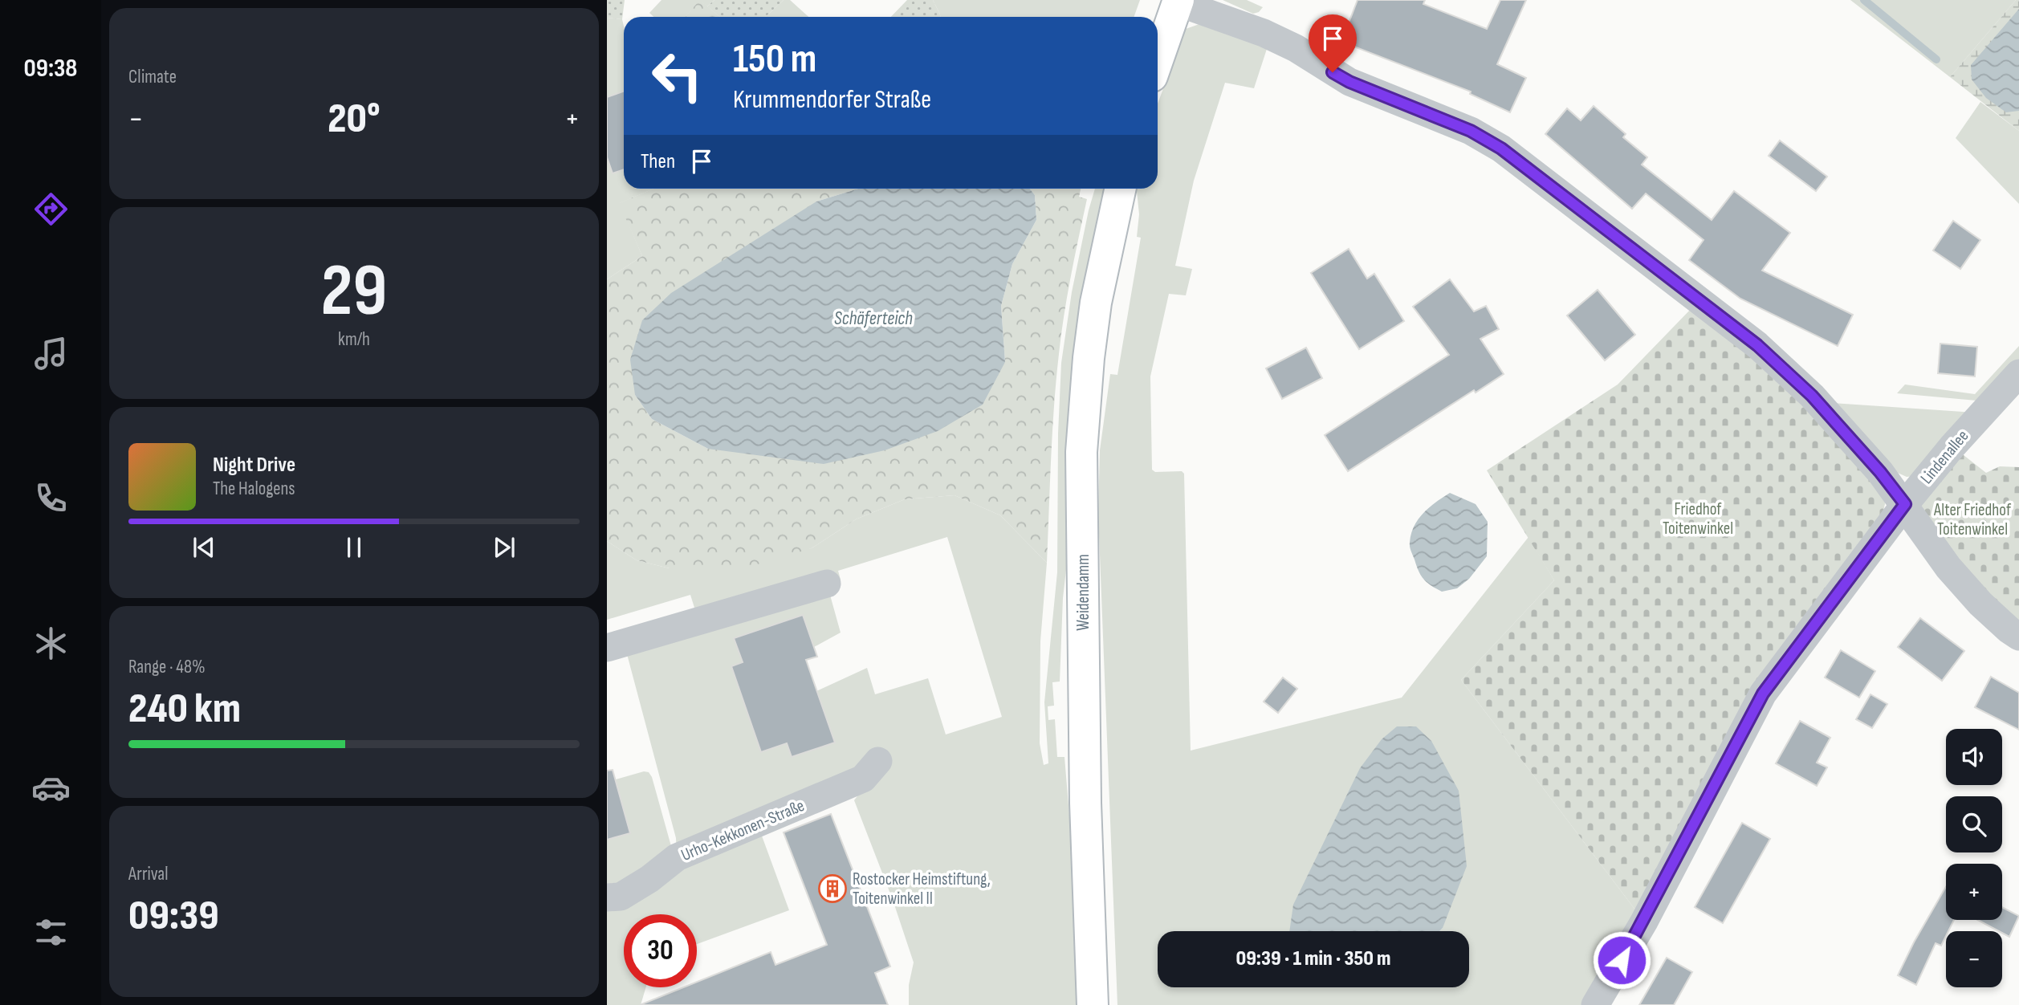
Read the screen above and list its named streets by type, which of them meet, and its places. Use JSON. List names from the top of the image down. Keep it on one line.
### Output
{"streets":{"street":["Lindenallee","Weidendamm","Urho-Kekkonen-Straße"]},"water":["Schäferteich"],"parks":["Friedhof Toitenwinkel","Alter Friedhof Toitenwinkel"],"places":{"building":["Rostocker Heimstiftung, Toitenwinkel II"]},"page":{"tabs":"09:38","tile":["Climate",["29","km/h"],["Range · 48%","240 km"],["Arrival","09:39"]],"turn":["150 m","Krummendorfer Straße"],"heat":["−","20°","+"],"then":"Then","song":["Night Drive","The Halogens"],"map_buttons":["+","−"],"limit":"30","trip":"09:39 · 1 min · 350 m"}}
